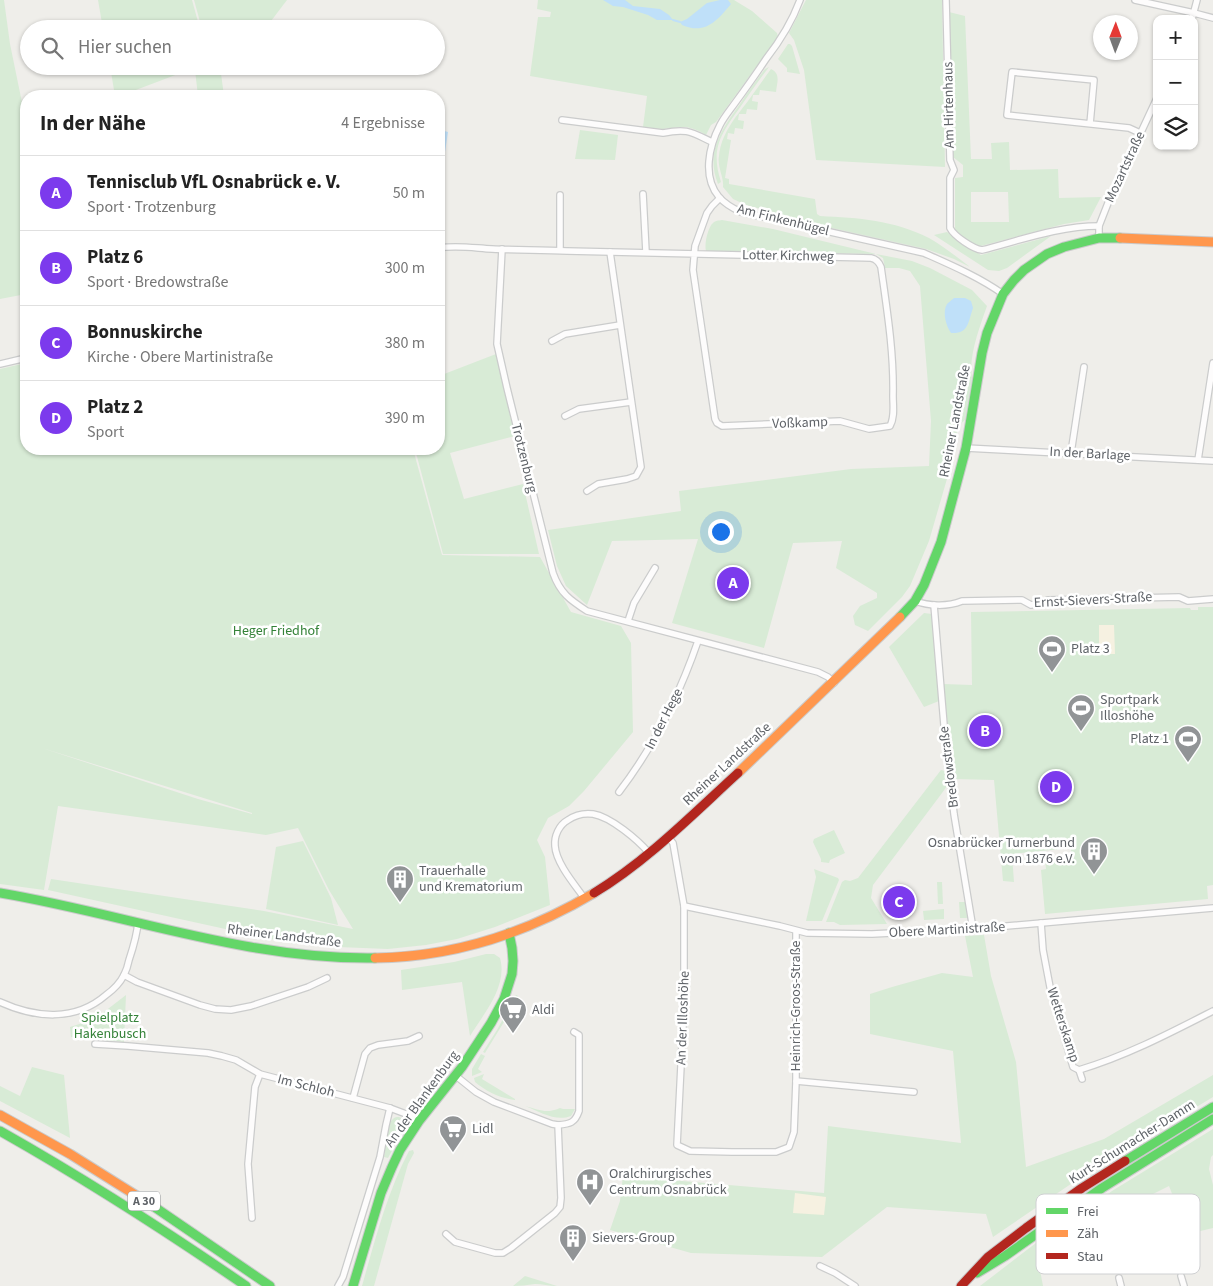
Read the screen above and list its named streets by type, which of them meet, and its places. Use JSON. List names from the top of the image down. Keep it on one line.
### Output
{"streets":{"main road":["Rheiner Landstraße","An der Blankenburg","Kurt-Schumacher-Damm","A 30"],"street":["Am Hirtenhaus","Mozartstraße","Am Finkenhügel","Lotter Kirchweg","Voßkamp","In der Barlage","Trotzenburg","Ernst-Sievers-Straße","In der Hege","Bredowstraße","Obere Martinistraße","Heinrich-Groos-Straße","An der Illoshöhe","Wetterskamp","Im Schloh"]},"crossings":[["Am Hirtenhaus","Mozartstraße"],["Mozartstraße","Rheiner Landstraße"],["Am Finkenhügel","Rheiner Landstraße"],["Lotter Kirchweg","Voßkamp"],["Lotter Kirchweg","Trotzenburg"],["Rheiner Landstraße","In der Barlage"],["Rheiner Landstraße","Trotzenburg"],["Rheiner Landstraße","Ernst-Sievers-Straße"],["Rheiner Landstraße","An der Illoshöhe"],["Rheiner Landstraße","An der Blankenburg"],["Trotzenburg","In der Hege"],["Ernst-Sievers-Straße","Bredowstraße"],["Bredowstraße","Obere Martinistraße"],["Obere Martinistraße","Heinrich-Groos-Straße"],["Obere Martinistraße","An der Illoshöhe"],["Obere Martinistraße","Wetterskamp"],["Heinrich-Groos-Straße","An der Illoshöhe"],["Im Schloh","An der Blankenburg"]],"parks":["Heger Friedhof","Spielplatz Hakenbusch"],"places":{"sports":["Platz 3","Sportpark Illoshöhe","Platz 1"],"building":["Osnabrücker Turnerbund von 1876 e.V.","Trauerhalle und Krematorium","Sievers-Group"],"supermarket":["Aldi","Lidl"],"hospital":["Oralchirurgisches Centrum Osnabrück"]},"legend":["Frei","Zäh","Stau"],"north":"top","page":{"map_buttons":["+","−"],"search":"Hier suchen","heading":["In der Nähe","4 Ergebnisse"],"list":[{"mark":"A","name":"Tennisclub VfL Osnabrück e. V.","note":"Sport · Trotzenburg","value":"50 m"},{"mark":"B","name":"Platz 6","note":"Sport · Bredowstraße","value":"300 m"},{"mark":"C","name":"Bonnuskirche","note":"Kirche · Obere Martinistraße","value":"380 m"},{"mark":"D","name":"Platz 2","note":"Sport","value":"390 m"}],"pins":["A","B","D","C"]}}
